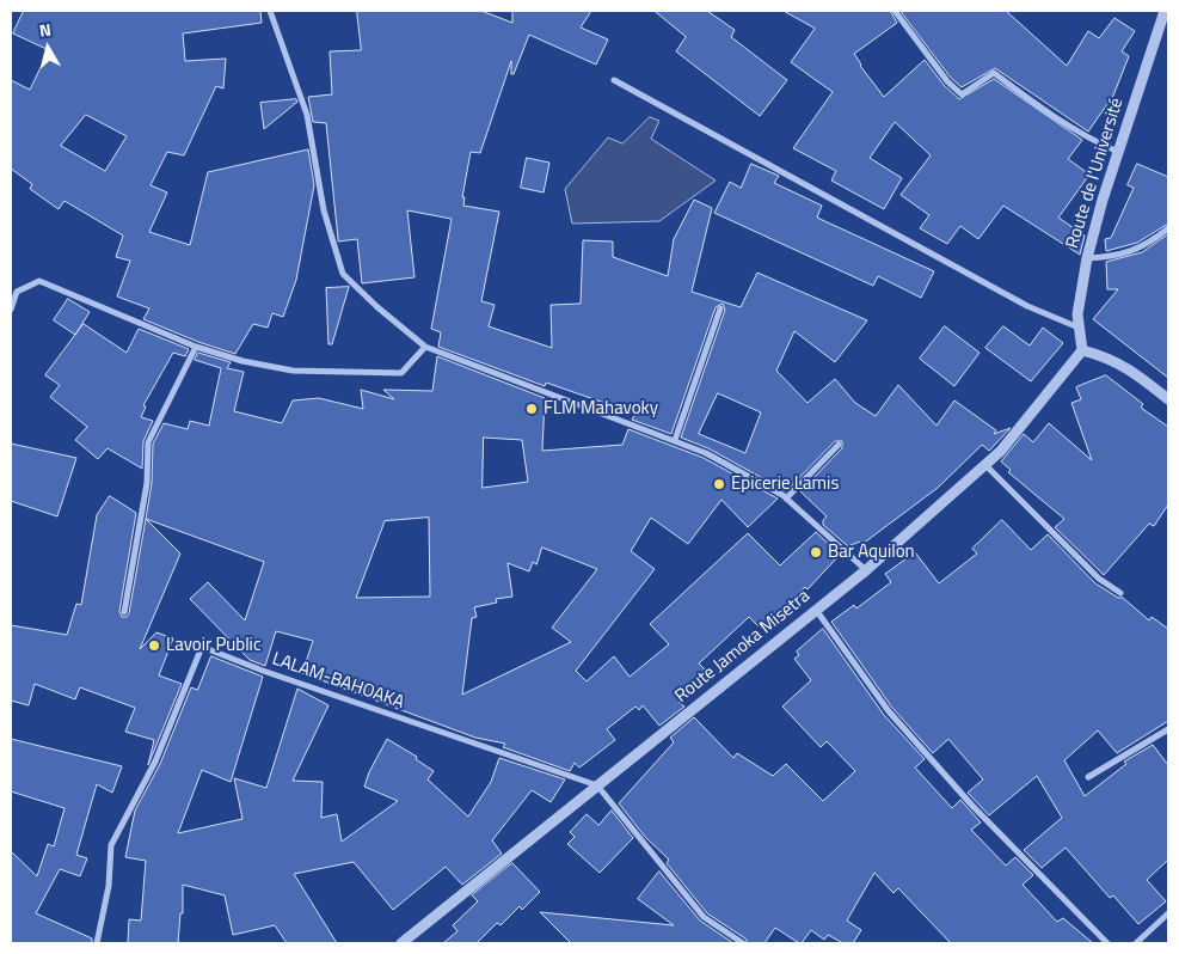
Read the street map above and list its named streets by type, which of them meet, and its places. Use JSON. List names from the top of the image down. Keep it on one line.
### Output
{"streets":{"street":["Route de l'Université","Route Jamoka Misetra","LALAM-BAHOAKA"]},"crossings":[["Route de l'Université","Route Jamoka Misetra"],["Route Jamoka Misetra","LALAM-BAHOAKA"]],"places":["FLM Mahavoky","Epicerie Lamis","Bar Aquilon","Lavoir Public"],"north":"top"}
